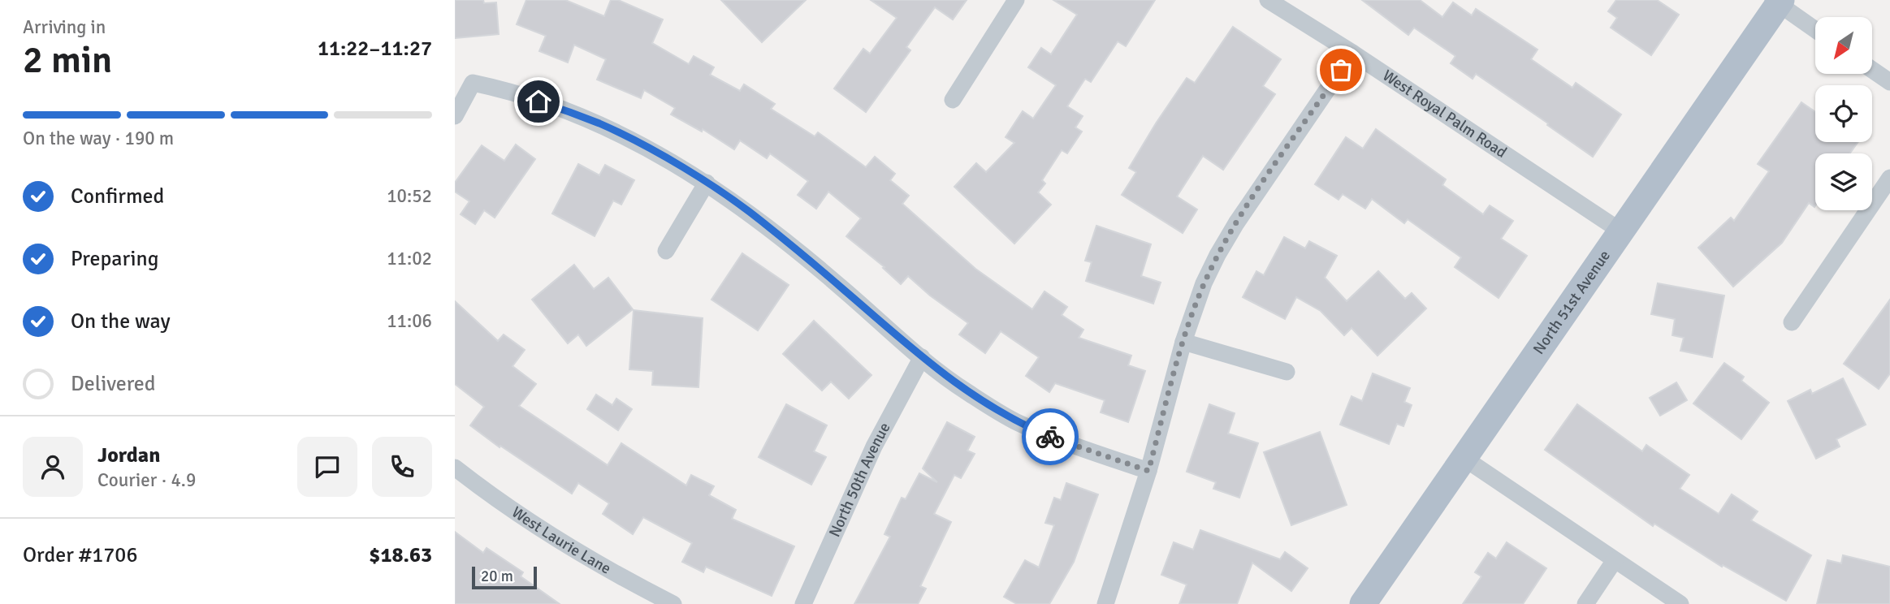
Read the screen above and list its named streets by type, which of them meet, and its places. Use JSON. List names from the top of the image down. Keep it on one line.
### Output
{"streets":{"main road":["North 51st Avenue"],"street":["West Royal Palm Road","North 50th Avenue","West Laurie Lane"]},"crossings":[["West Royal Palm Road","North 51st Avenue"]],"scale_bar":"20 m","north":"bottom left","page":{"heading":["2 min","Arriving in","11:22–11:27"],"panel":["Jordan","Courier · 4.9","Order #1706","$18.63"],"bar":"On the way · 190 m","list":[["Confirmed","10:52"],["Preparing","11:02"],["On the way","11:06"],"Delivered"],"scale":"20 m"}}
